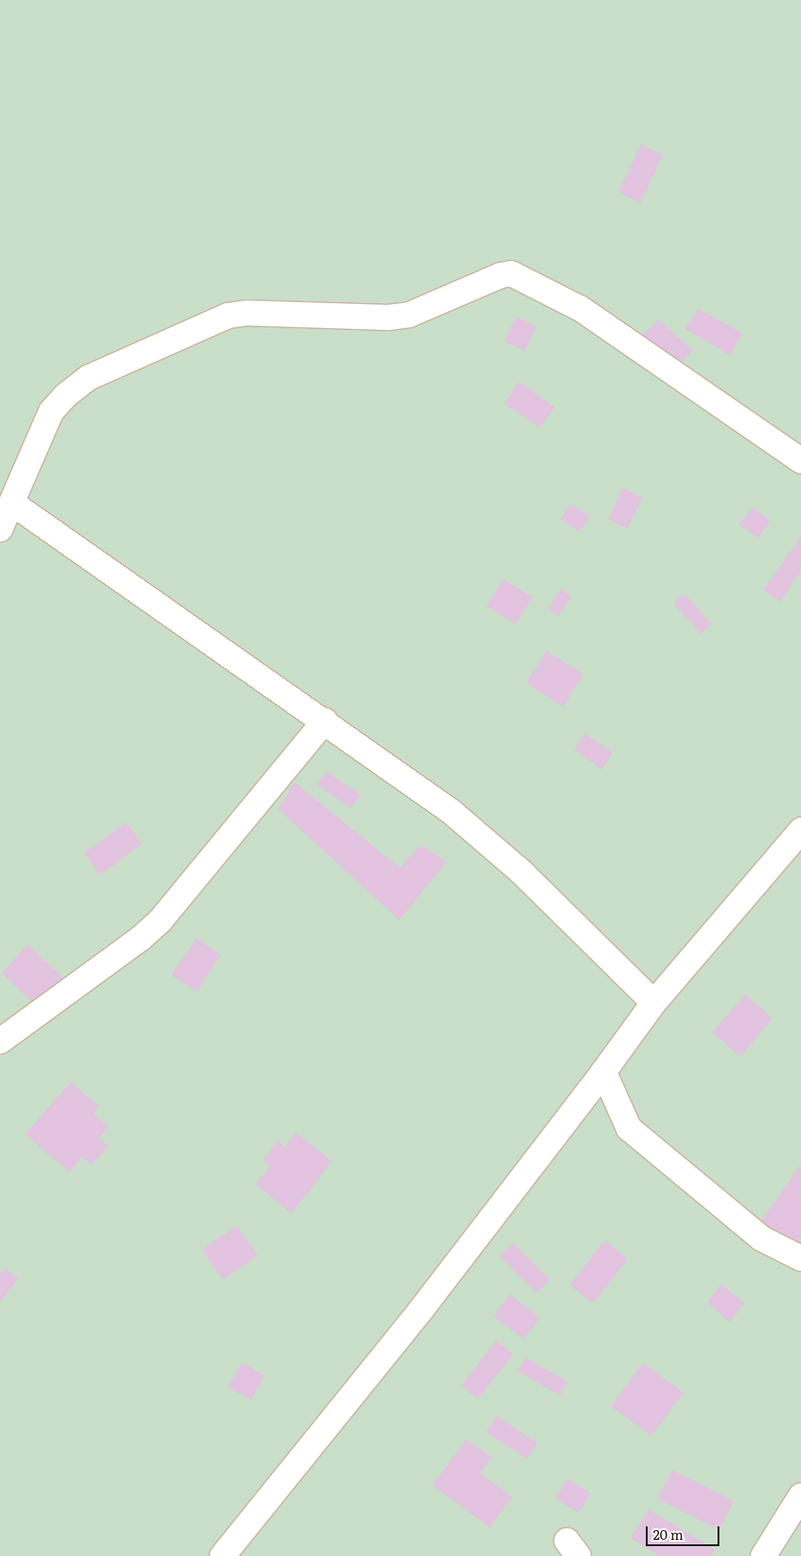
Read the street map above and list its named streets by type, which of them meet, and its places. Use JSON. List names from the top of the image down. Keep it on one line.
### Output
{"scale_bar":"20 m"}
